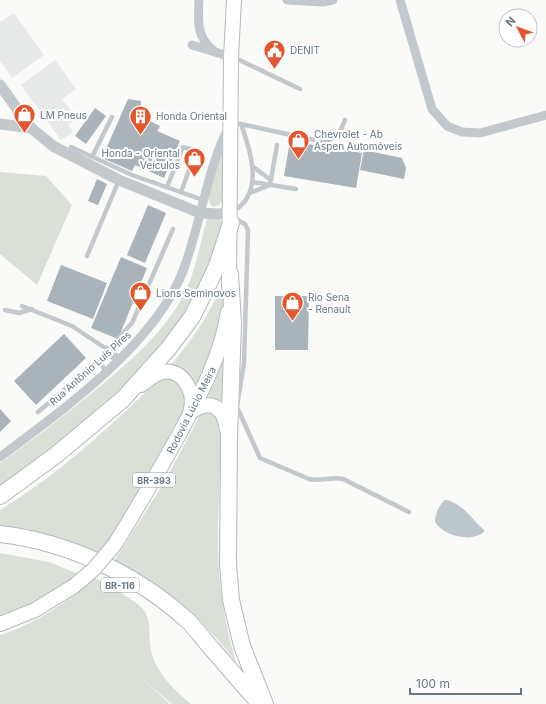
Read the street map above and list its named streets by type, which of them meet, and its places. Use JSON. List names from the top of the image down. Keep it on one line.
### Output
{"streets":{"highway":["BR-116"],"main road":["Rodovia Lúcio Meira","BR-393"],"street":["Rua Antônio Luís Pires"]},"crossings":[["Rua Antônio Luís Pires","Rodovia Lúcio Meira"]],"places":{"public building":["DENIT"],"shop":["LM Pneus","Chevrolet - Ab Aspen Automóveis","Honda - Oriental Veículos","Lions Seminovos","Rio Sena - Renault"],"building":["Honda Oriental"]},"scale_bar":"100 m","north":"top left"}
